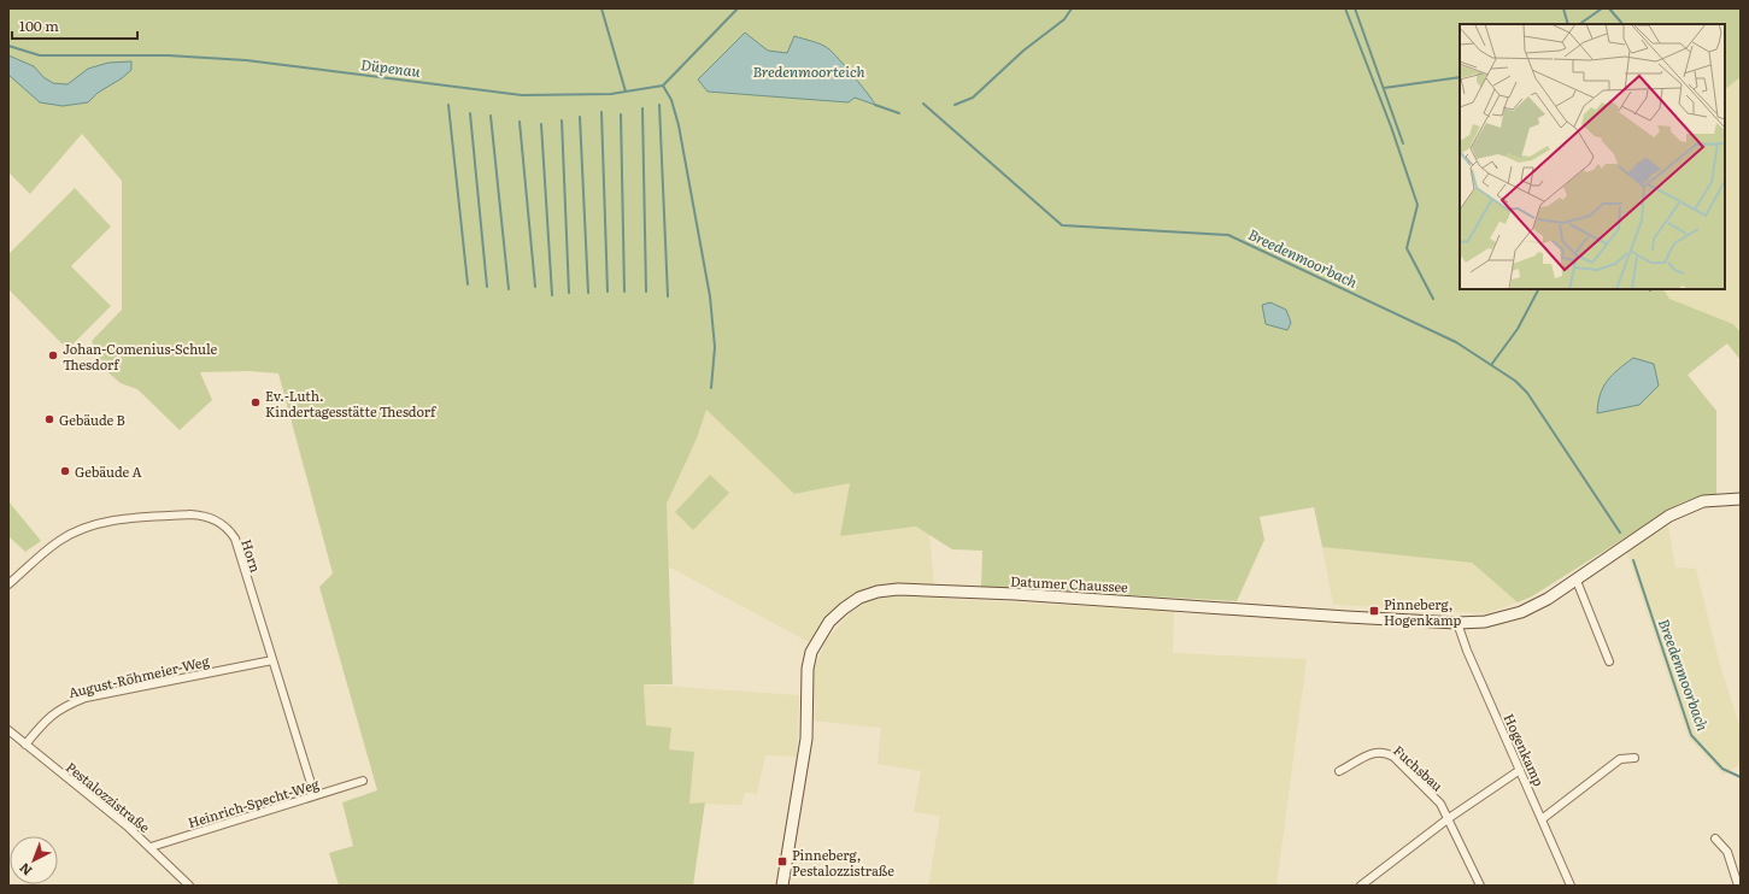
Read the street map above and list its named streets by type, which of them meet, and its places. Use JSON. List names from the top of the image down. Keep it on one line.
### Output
{"streets":{"street":["Horn","Datumer Chaussee","August-Röhmeier-Weg","Hogenkamp","Fuchsbau","Pestalozzistraße","Heinrich-Specht-Weg"]},"crossings":[["Horn","August-Röhmeier-Weg"],["Horn","Heinrich-Specht-Weg"],["Datumer Chaussee","Hogenkamp"],["August-Röhmeier-Weg","Pestalozzistraße"],["Pestalozzistraße","Heinrich-Specht-Weg"]],"water":["Düpenau","Bredenmoorteich","Breedenmoorbach"],"places":{"other":["Johan-Comenius-Schule Thesdorf","Ev.-Luth. Kindertagesstätte Thesdorf","Gebäude B","Gebäude A"],"transit":["Pinneberg, Hogenkamp","Pinneberg, Pestalozzistraße"]},"scale_bar":"100 m","north":"bottom left"}
